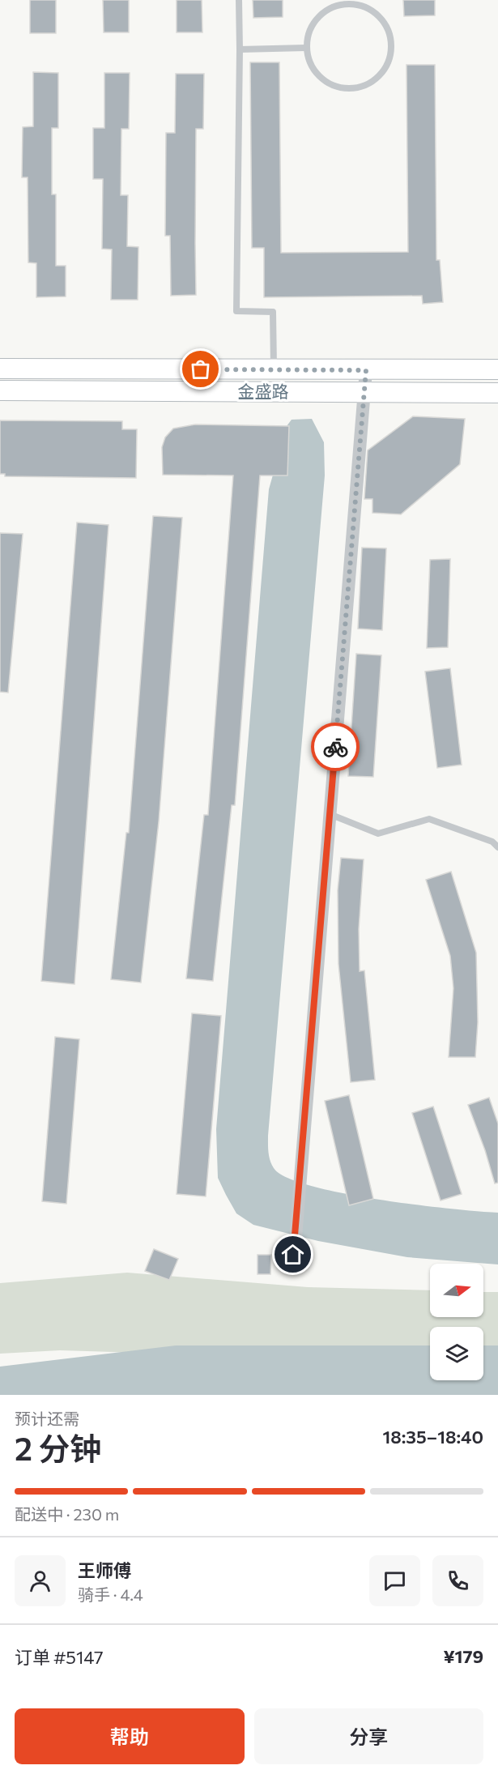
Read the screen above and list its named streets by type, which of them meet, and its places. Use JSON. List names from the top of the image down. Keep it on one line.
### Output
{"streets":{"street":["金盛路"]},"north":"right","page":{"heading":["2 分钟","预计还需","18:35–18:40"],"panel":["王师傅","骑手 · 4.4","订单 #5147","¥179"],"bar":"配送中 · 230 m","buttons":["帮助","分享"]}}
